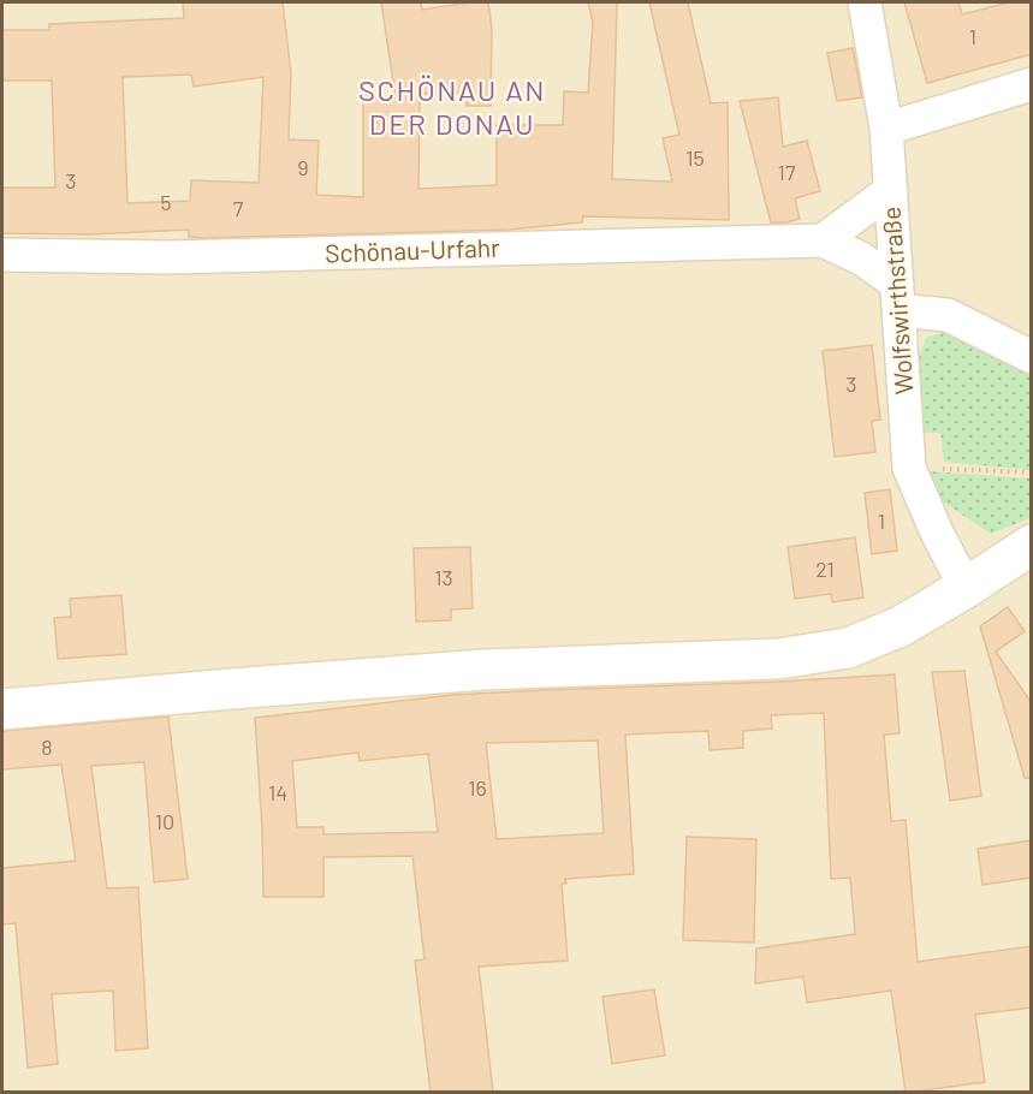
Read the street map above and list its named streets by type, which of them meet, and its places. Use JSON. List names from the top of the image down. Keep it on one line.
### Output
{"streets":{"street":["Schönau-Urfahr","Wolfswirthstraße"]},"crossings":[["Schönau-Urfahr","Wolfswirthstraße"]],"districts":["SCHÖNAU AN DER DONAU"],"house_numbers":["1","15","9","17","3","5","7","3","1","21","13","8","16","14","10"]}
